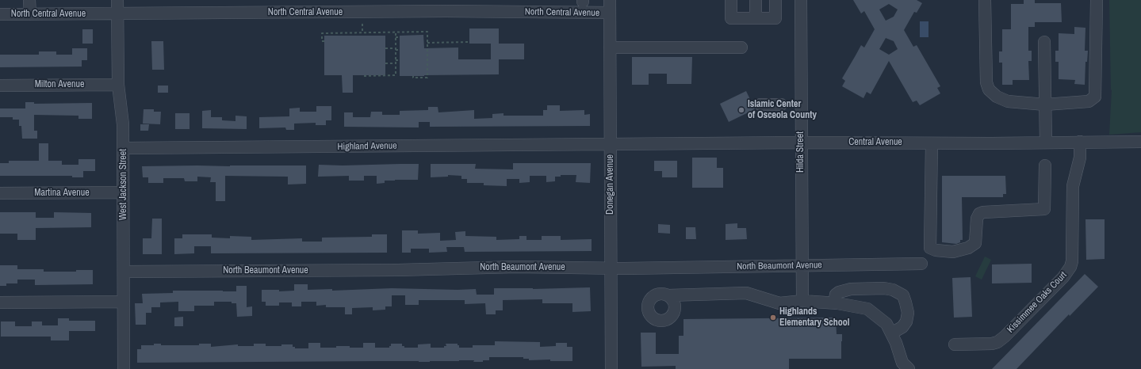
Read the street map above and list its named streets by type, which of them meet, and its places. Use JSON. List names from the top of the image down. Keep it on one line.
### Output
{"streets":{"street":["North Central Avenue","Milton Avenue","Central Avenue","Highland Avenue","Hilda Street","West Jackson Street","Donegan Avenue","Martina Avenue","North Beaumont Avenue","Kissimmee Oaks Court"]},"crossings":[["North Central Avenue","West Jackson Street"],["North Central Avenue","Donegan Avenue"],["Milton Avenue","West Jackson Street"],["Central Avenue","Highland Avenue"],["Central Avenue","Hilda Street"],["Central Avenue","Donegan Avenue"],["Central Avenue","Kissimmee Oaks Court"],["Highland Avenue","West Jackson Street"],["Highland Avenue","Donegan Avenue"],["Hilda Street","North Beaumont Avenue"],["West Jackson Street","Martina Avenue"],["West Jackson Street","North Beaumont Avenue"],["Donegan Avenue","North Beaumont Avenue"]],"places":["Islamic Center of Osceola County","Highlands Elementary School"]}
